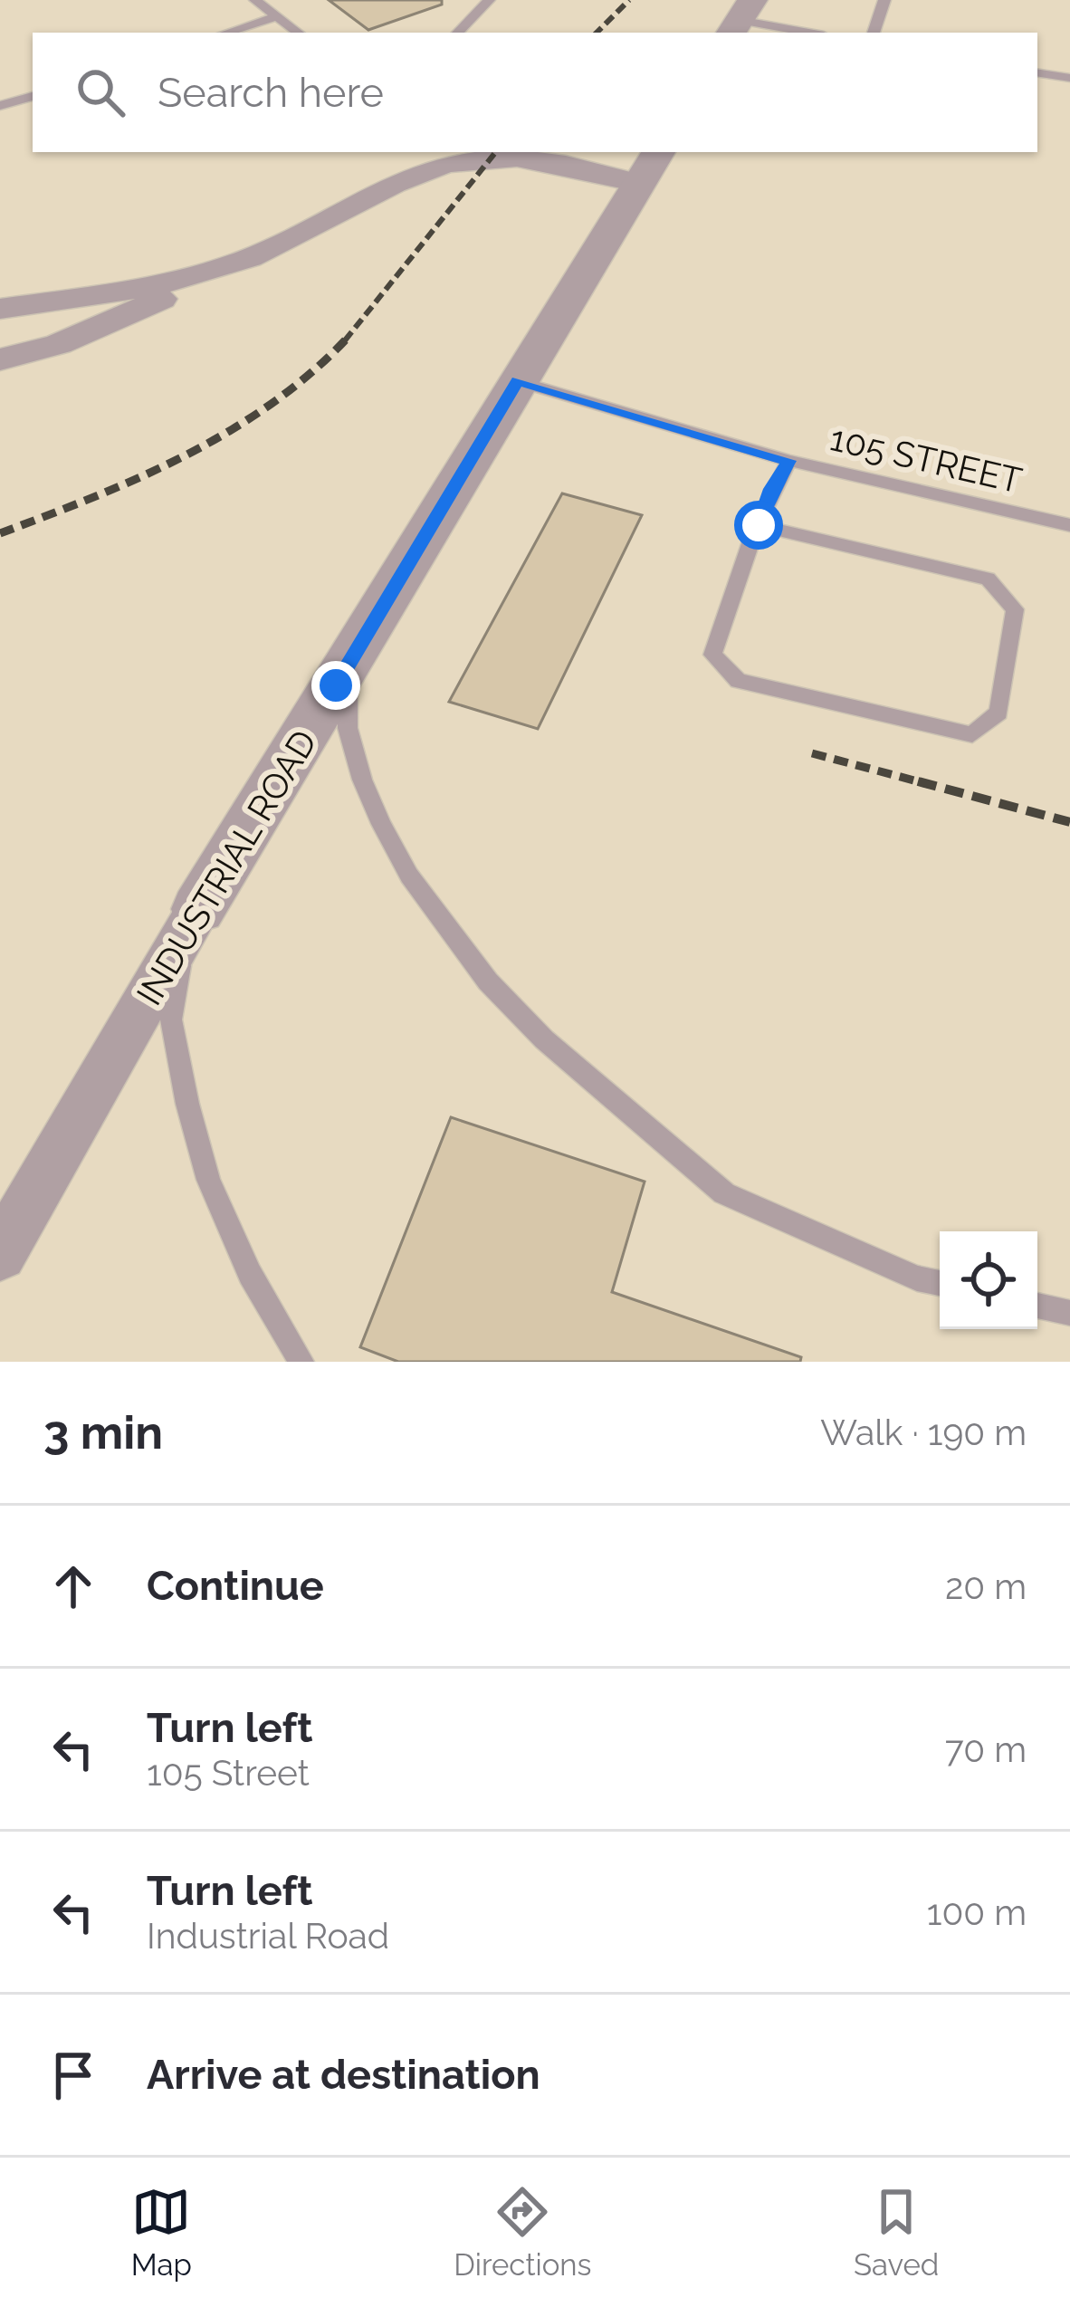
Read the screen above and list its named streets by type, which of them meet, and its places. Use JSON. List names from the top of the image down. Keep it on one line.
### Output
{"streets":{"street":["INDUSTRIAL ROAD"],"lane":["105 STREET"]},"crossings":[["105 STREET","INDUSTRIAL ROAD"]],"page":{"search":"Search here","heading":["3 min","Walk · 190 m"],"list":[["Continue","20 m"],["Turn left","105 Street","70 m"],["Turn left","Industrial Road","100 m"],"Arrive at destination"],"nav":["Map","Directions","Saved"]}}
